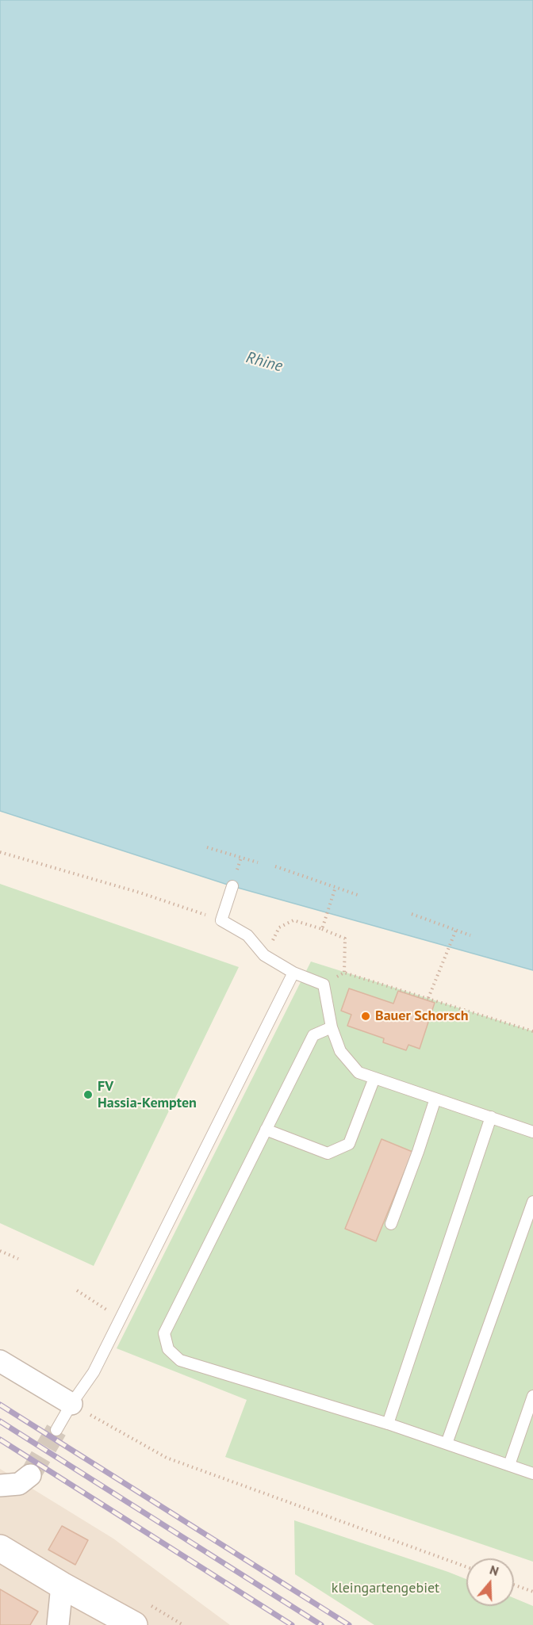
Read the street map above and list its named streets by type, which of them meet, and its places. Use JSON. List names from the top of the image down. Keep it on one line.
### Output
{"water":["Rhine"],"parks":["kleingartengebiet"],"places":["Bauer Schorsch","FV Hassia-Kempten"],"north":"top"}
